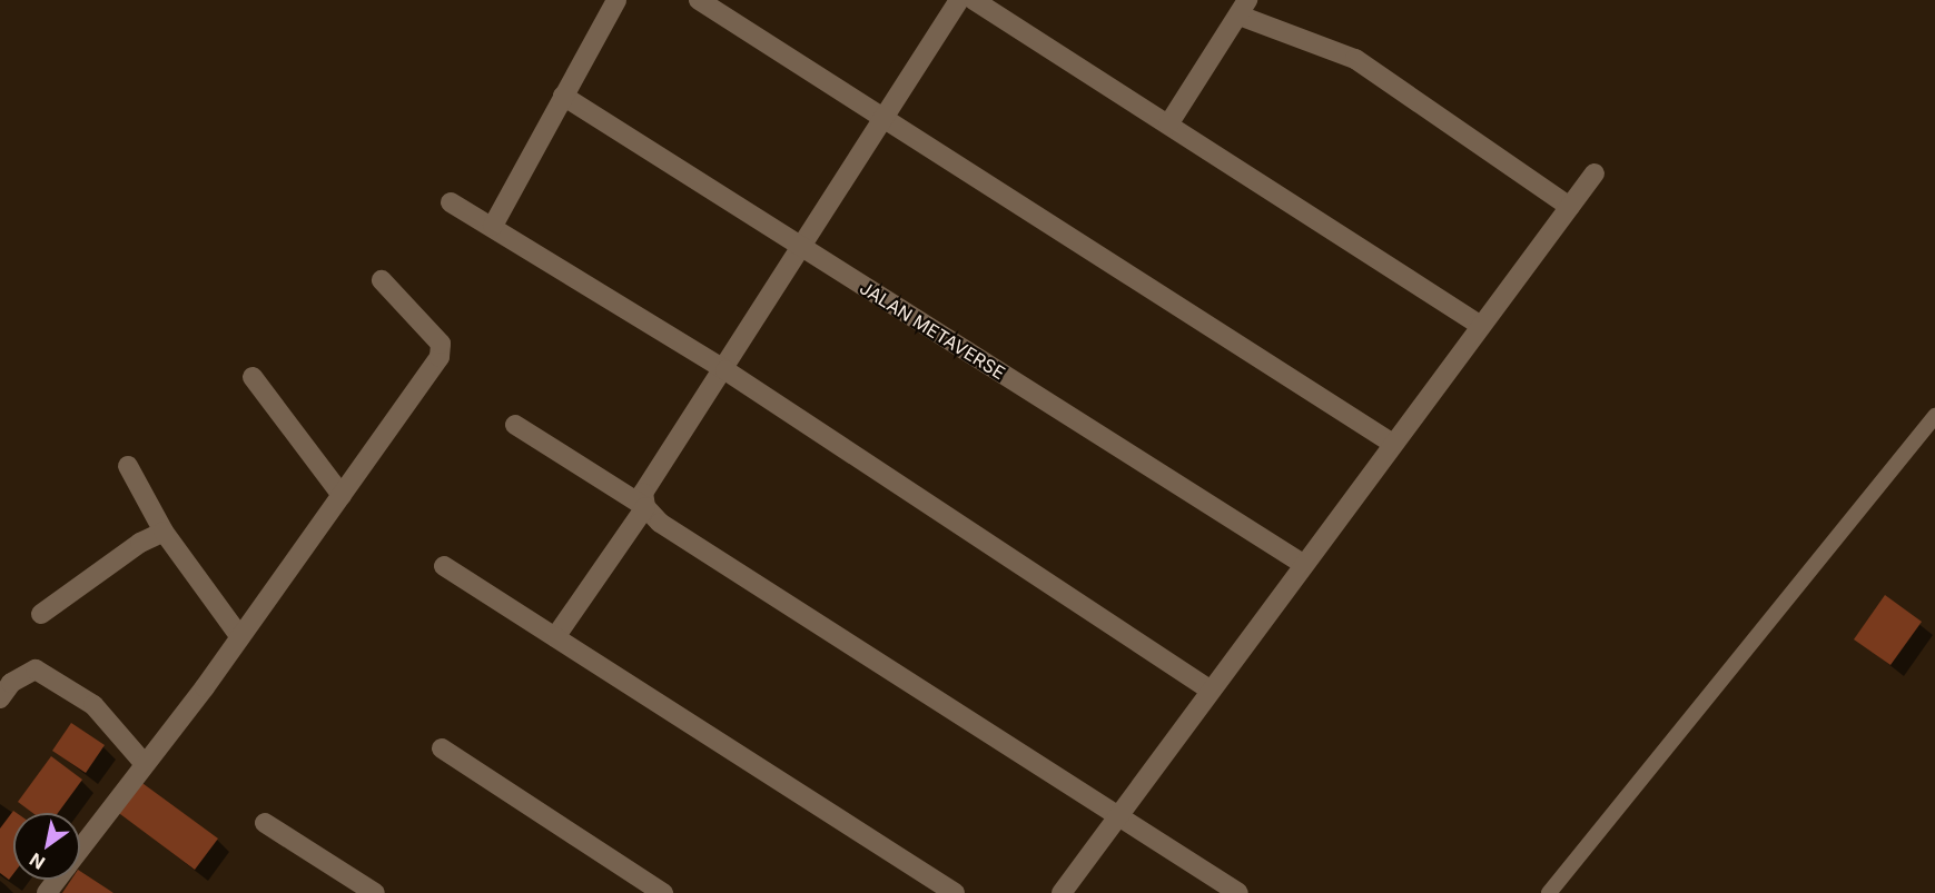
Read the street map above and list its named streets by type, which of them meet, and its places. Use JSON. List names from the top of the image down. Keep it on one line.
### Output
{"streets":{"street":["JALAN METAVERSE"]},"north":"bottom left"}
